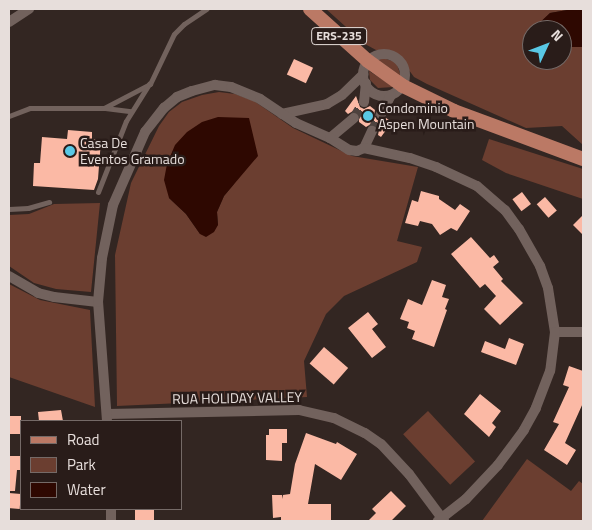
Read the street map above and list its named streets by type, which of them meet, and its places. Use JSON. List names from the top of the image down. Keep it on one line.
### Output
{"streets":{"main road":["ERS-235"],"street":["RUA HOLIDAY VALLEY"]},"places":["Condominio Aspen Mountain","Casa De Eventos Gramado"],"legend":["Road","Park","Water"],"north":"top right"}
